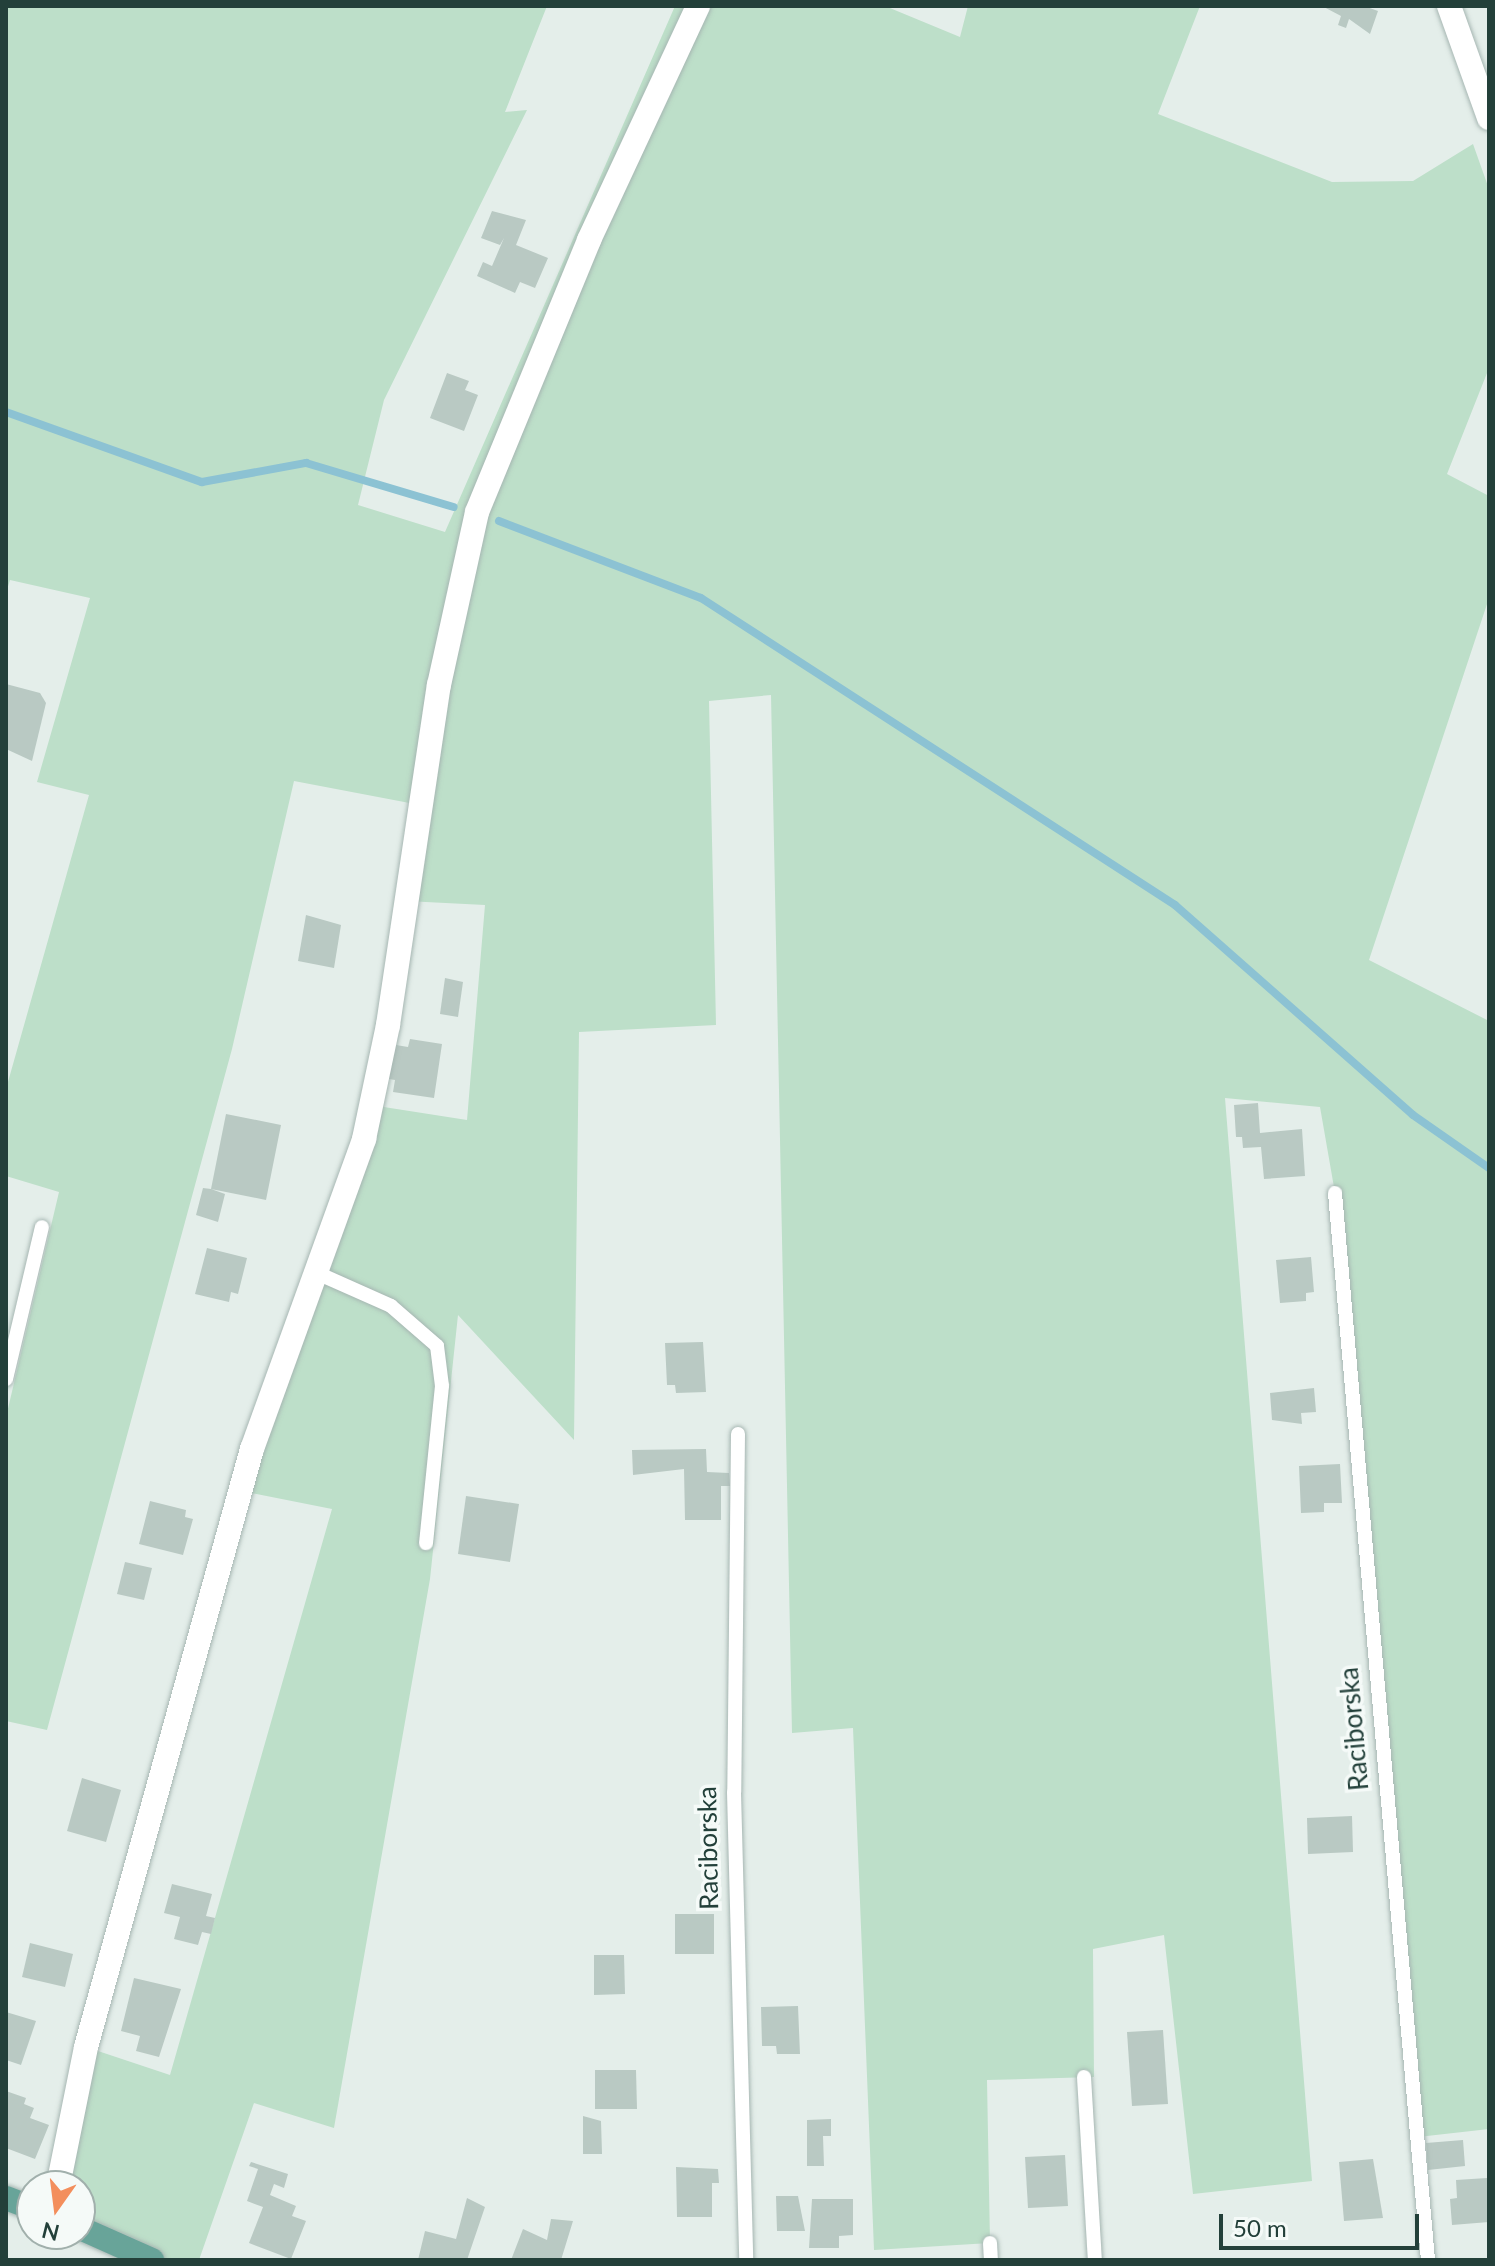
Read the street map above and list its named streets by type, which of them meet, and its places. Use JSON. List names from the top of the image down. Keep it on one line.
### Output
{"streets":{"lane":["Raciborska"]},"scale_bar":"50 m","north":"bottom"}
